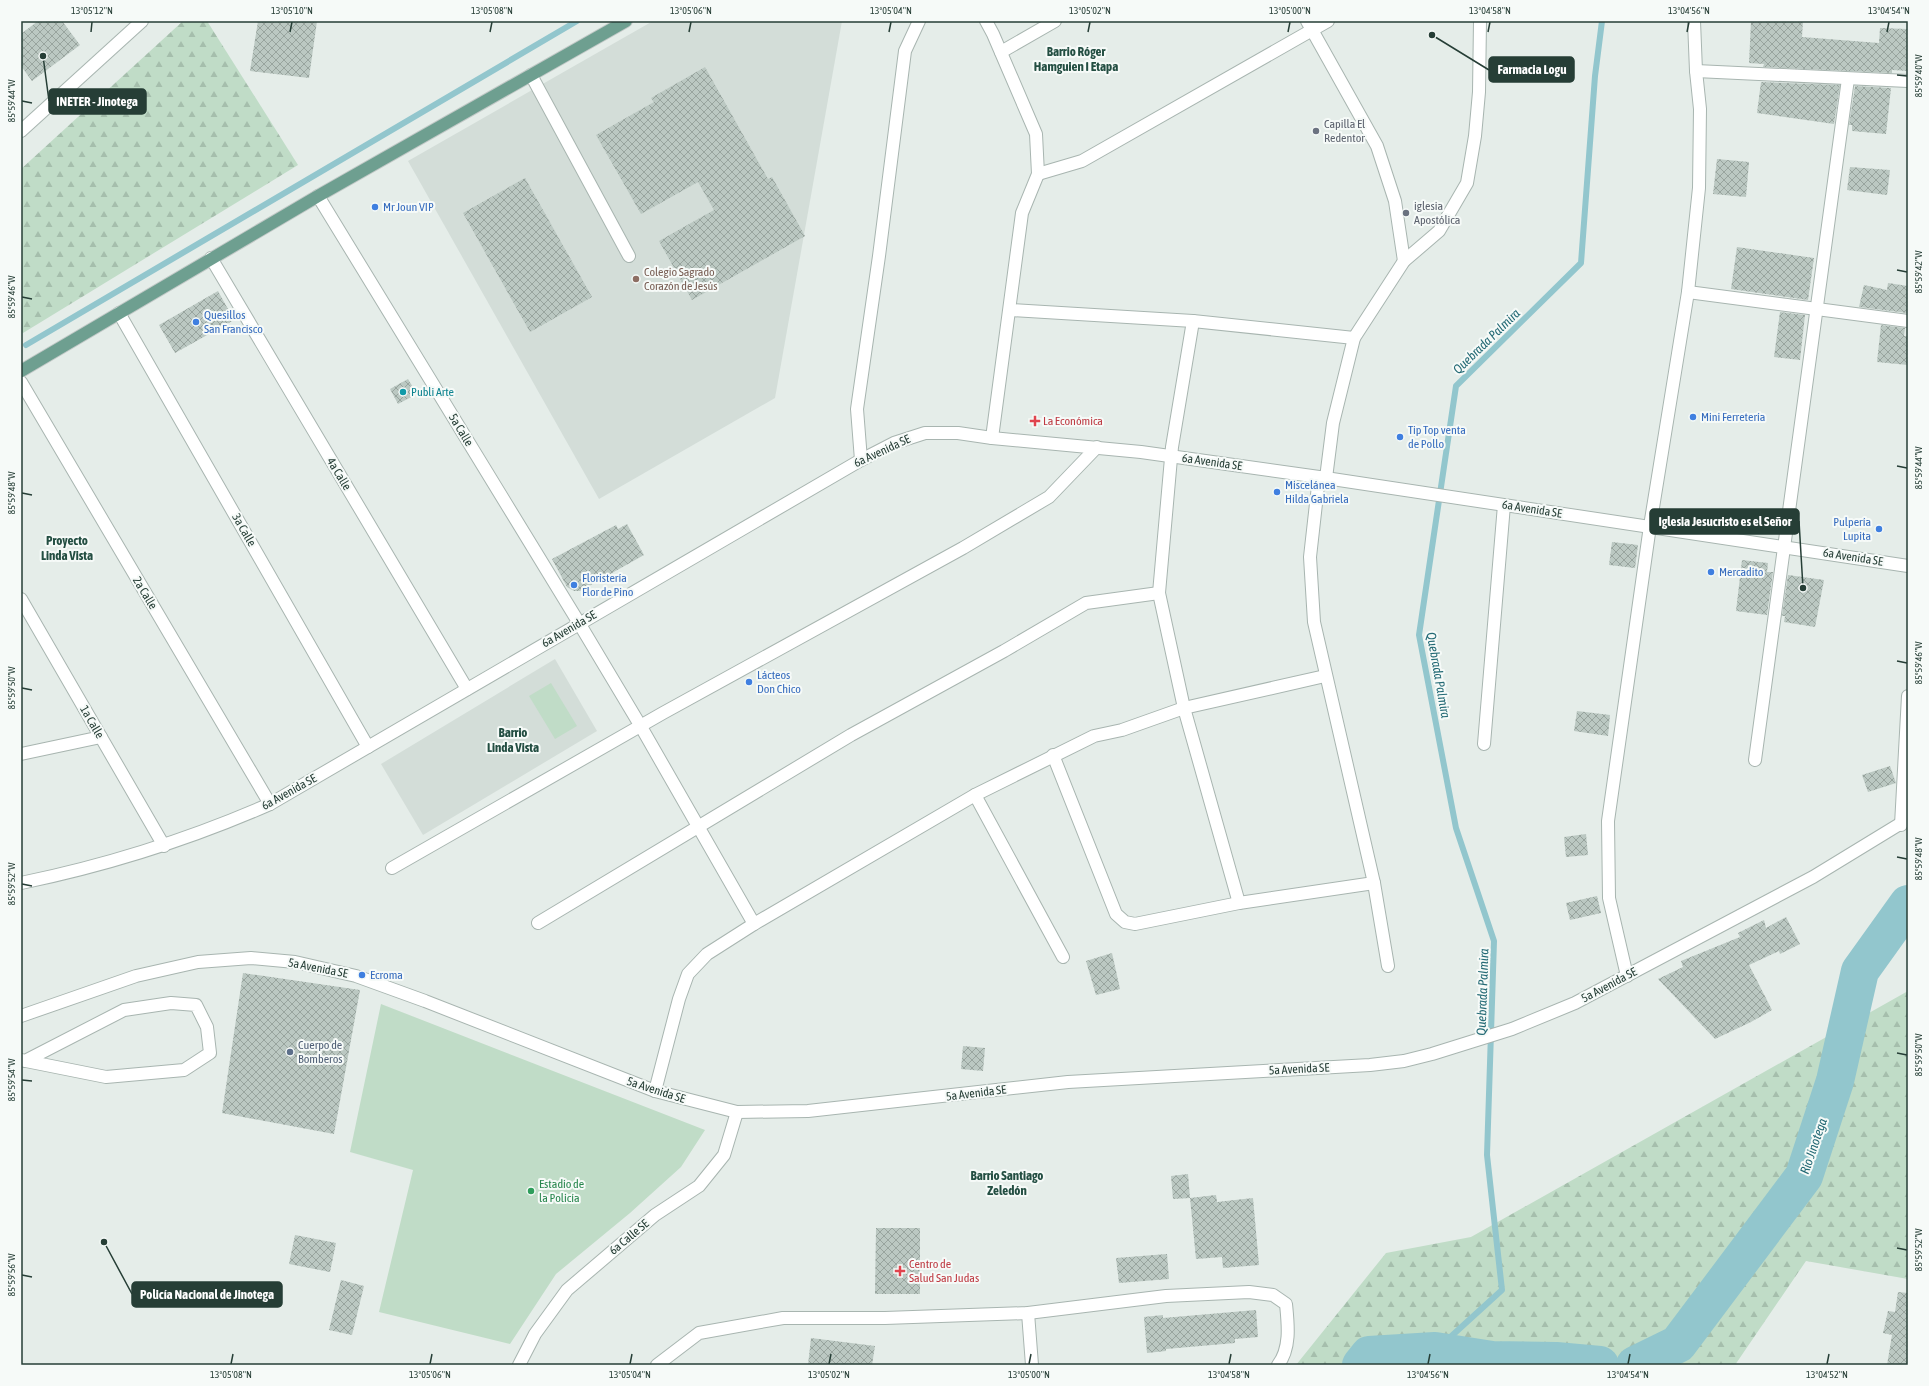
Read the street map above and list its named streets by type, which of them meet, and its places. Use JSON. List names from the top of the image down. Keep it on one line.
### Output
{"streets":{"street":["5a Calle","6a Avenida SE","4a Calle","3a Calle","2a Calle","1a Calle","5a Avenida SE","6a Calle SE"]},"crossings":[["5a Calle","6a Avenida SE"],["6a Avenida SE","4a Calle"],["6a Avenida SE","3a Calle"],["6a Avenida SE","2a Calle"],["6a Avenida SE","1a Calle"],["5a Avenida SE","6a Calle SE"]],"districts":["Barrio Róger Hamguien I Etapa","Proyecto Linda Vista","Barrio Linda Vista","Barrio Santiago Zeledón"],"water":["Quebrada Palmira","Río Jinotega"],"places":{"other":["Farmacia Logu","INETER - Jinotega","Capilla El Redentor","Mr Joun VIP","iglesia Apostólica","Colegio Sagrado Corazón de Jesús","Quesillos San Francisco","Publi Arte","Mini Ferretería","Tip Top venta de Pollo","Miscelánea Hilda Gabriela","Pulpería Lupita","Mercadito","Floristería Flor de Pino","Iglesia Jesucristo es el Señor","Lácteos Don Chico","Ecroma","Cuerpo de Bomberos","Estadio de la Policía","Policía Nacional de Jinotega"],"health":["La Económica","Centro de Salud San Judas"]},"coordinates":["13°05'12\"N","13°05'10\"N","13°05'08\"N","13°05'06\"N","13°05'04\"N","13°05'02\"N","13°05'00\"N","13°04'58\"N","13°04'56\"N","13°04'54\"N","85°59'40\"W","85°59'44\"W","85°59'42\"W","85°59'46\"W","85°59'48\"W","85°59'50\"W","85°59'52\"W","85°59'54\"W","85°59'56\"W","13°04'52\"N"]}
